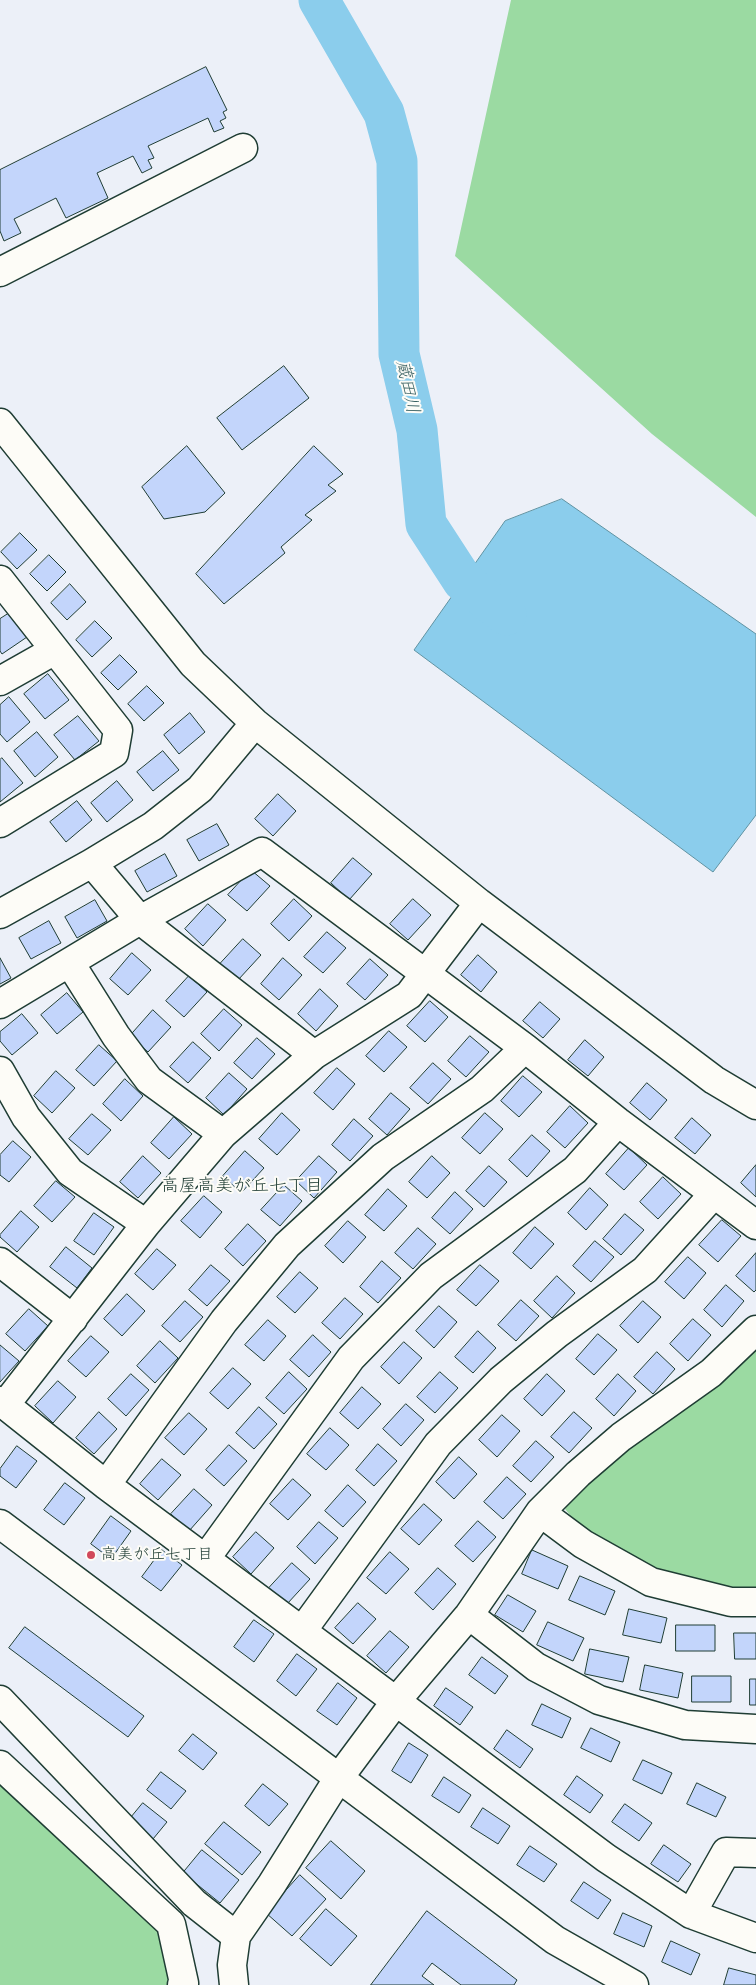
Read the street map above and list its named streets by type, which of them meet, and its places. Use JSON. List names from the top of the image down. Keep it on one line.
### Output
{"districts":["高屋高美が丘七丁目"],"water":["蔵田川"],"places":["高美が丘七丁目"]}
